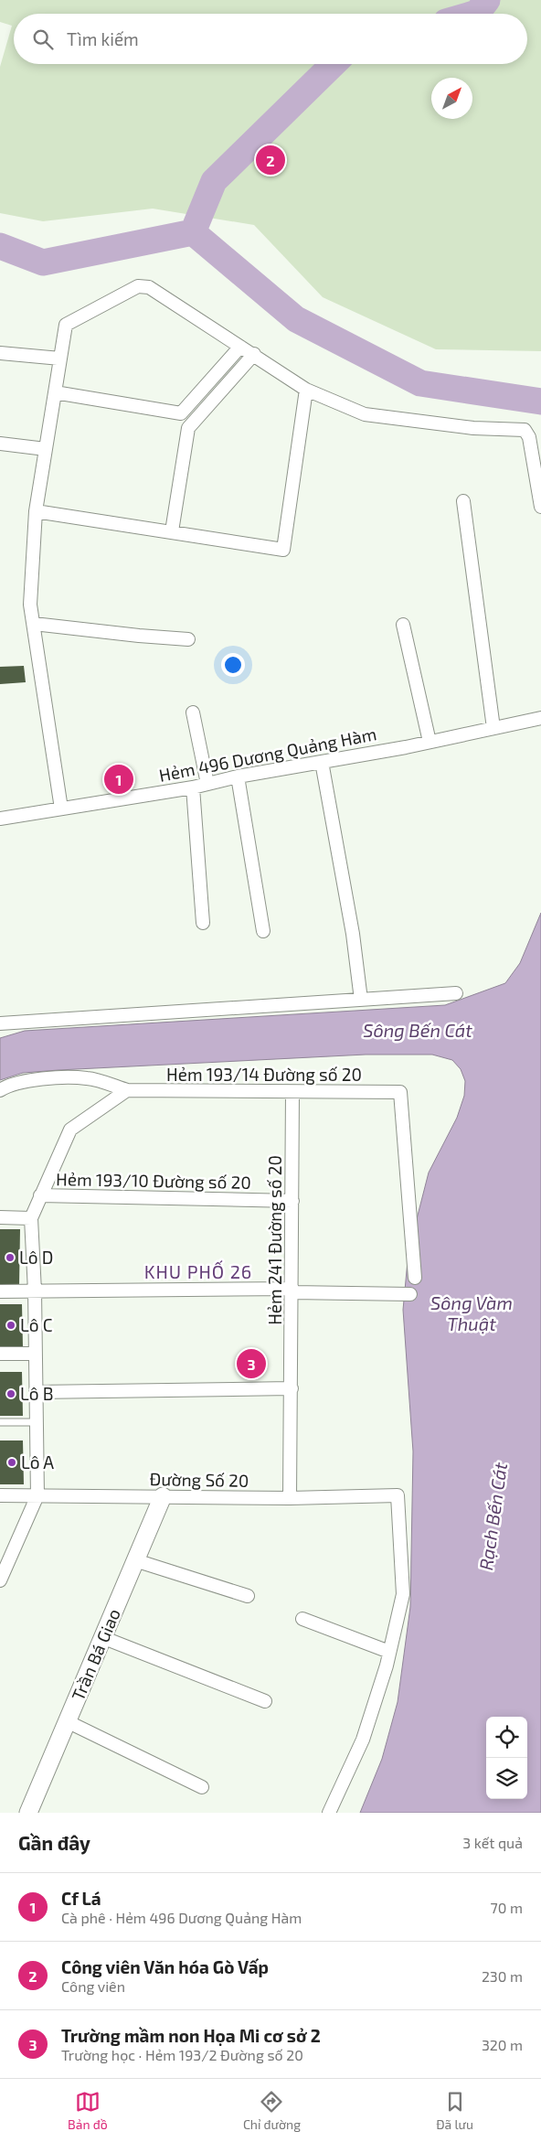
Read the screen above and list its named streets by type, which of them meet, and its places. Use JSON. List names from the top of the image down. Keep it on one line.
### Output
{"streets":{"street":["Hẻm 496 Dương Quảng Hàm","Hẻm 193/14 Đường số 20","Hẻm 193/10 Đường số 20","Hẻm 241 Đường số 20","Đường Số 20","Trần Bá Giao"]},"crossings":[["Hẻm 193/14 Đường số 20","Hẻm 241 Đường số 20"],["Hẻm 193/10 Đường số 20","Hẻm 241 Đường số 20"],["Hẻm 241 Đường số 20","Đường Số 20"],["Đường Số 20","Trần Bá Giao"]],"districts":["KHU PHỐ 26"],"water":["Sông Bến Cát","Sông Vàm Thuật","Rạch Bến Cát"],"places":["Lô D","Lô C","Lô B","Lô A"],"north":"top right","page":{"search":"Tìm kiếm","pins":["2","1","3"],"heading":["Gần đây","3 kết quả"],"list":[{"mark":"1","name":"Cf Lá","note":"Cà phê · Hẻm 496 Dương Quảng Hàm","value":"70 m"},{"mark":"2","name":"Công viên Văn hóa Gò Vấp","note":"Công viên","value":"230 m"},{"mark":"3","name":"Trường mầm non Họa Mi cơ sở 2","note":"Trường học · Hẻm 193/2 Đường số 20","value":"320 m"}],"nav":["Bản đồ","Chỉ đường","Đã lưu"]}}
